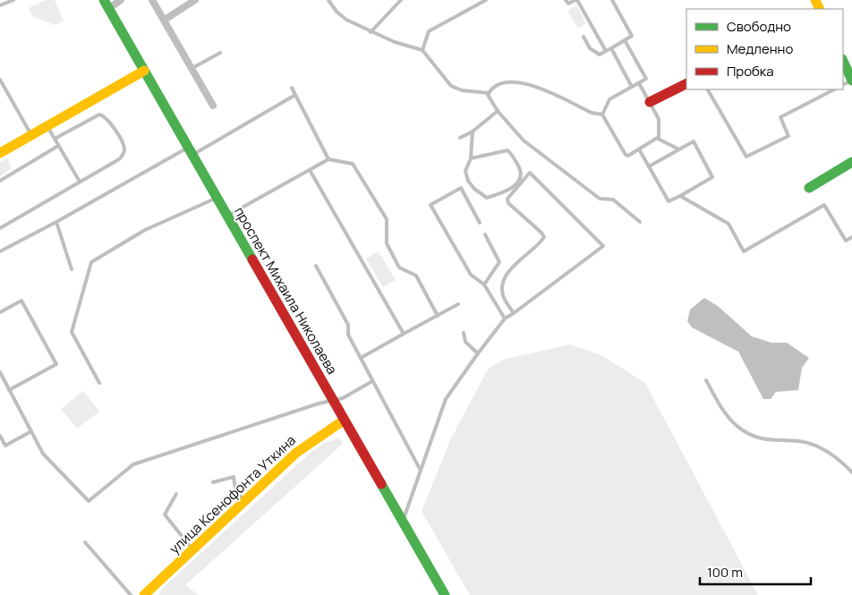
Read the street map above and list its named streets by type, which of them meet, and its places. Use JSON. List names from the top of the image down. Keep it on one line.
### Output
{"streets":{"main road":["проспект Михаила Николаева","улица Ксенофонта Уткина"]},"crossings":[["проспект Михаила Николаева","улица Ксенофонта Уткина"]],"legend":["Свободно","Медленно","Пробка"],"scale_bar":"100 m"}
